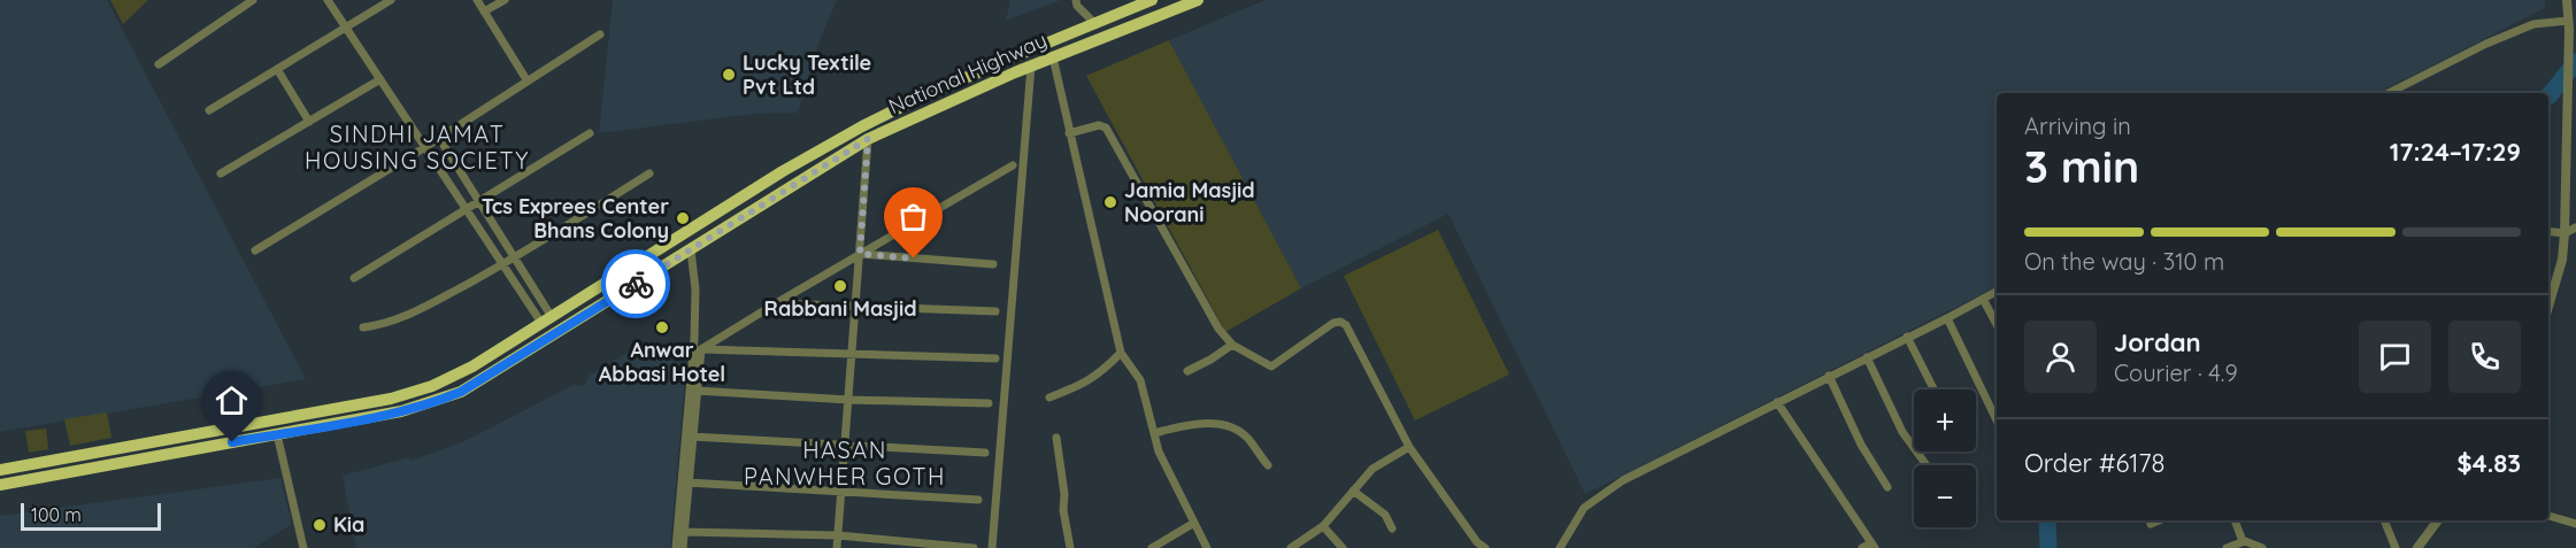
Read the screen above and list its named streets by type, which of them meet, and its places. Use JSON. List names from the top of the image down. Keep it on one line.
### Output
{"streets":{"highway":["National Highway"]},"districts":["SINDHI JAMAT HOUSING SOCIETY","HASAN PANWHER GOTH"],"places":["Lucky Textile Pvt Ltd","Jamia Masjid Noorani","Tcs Exprees Center Bhans Colony","Rabbani Masjid","Anwar Abbasi Hotel","Kia"],"scale_bar":"100 m","page":{"heading":["3 min","Arriving in","17:24–17:29"],"panel":["Jordan","Courier · 4.9","Order #6178","$4.83"],"bar":"On the way · 310 m","map_buttons":["+","−"],"scale":"100 m"}}
